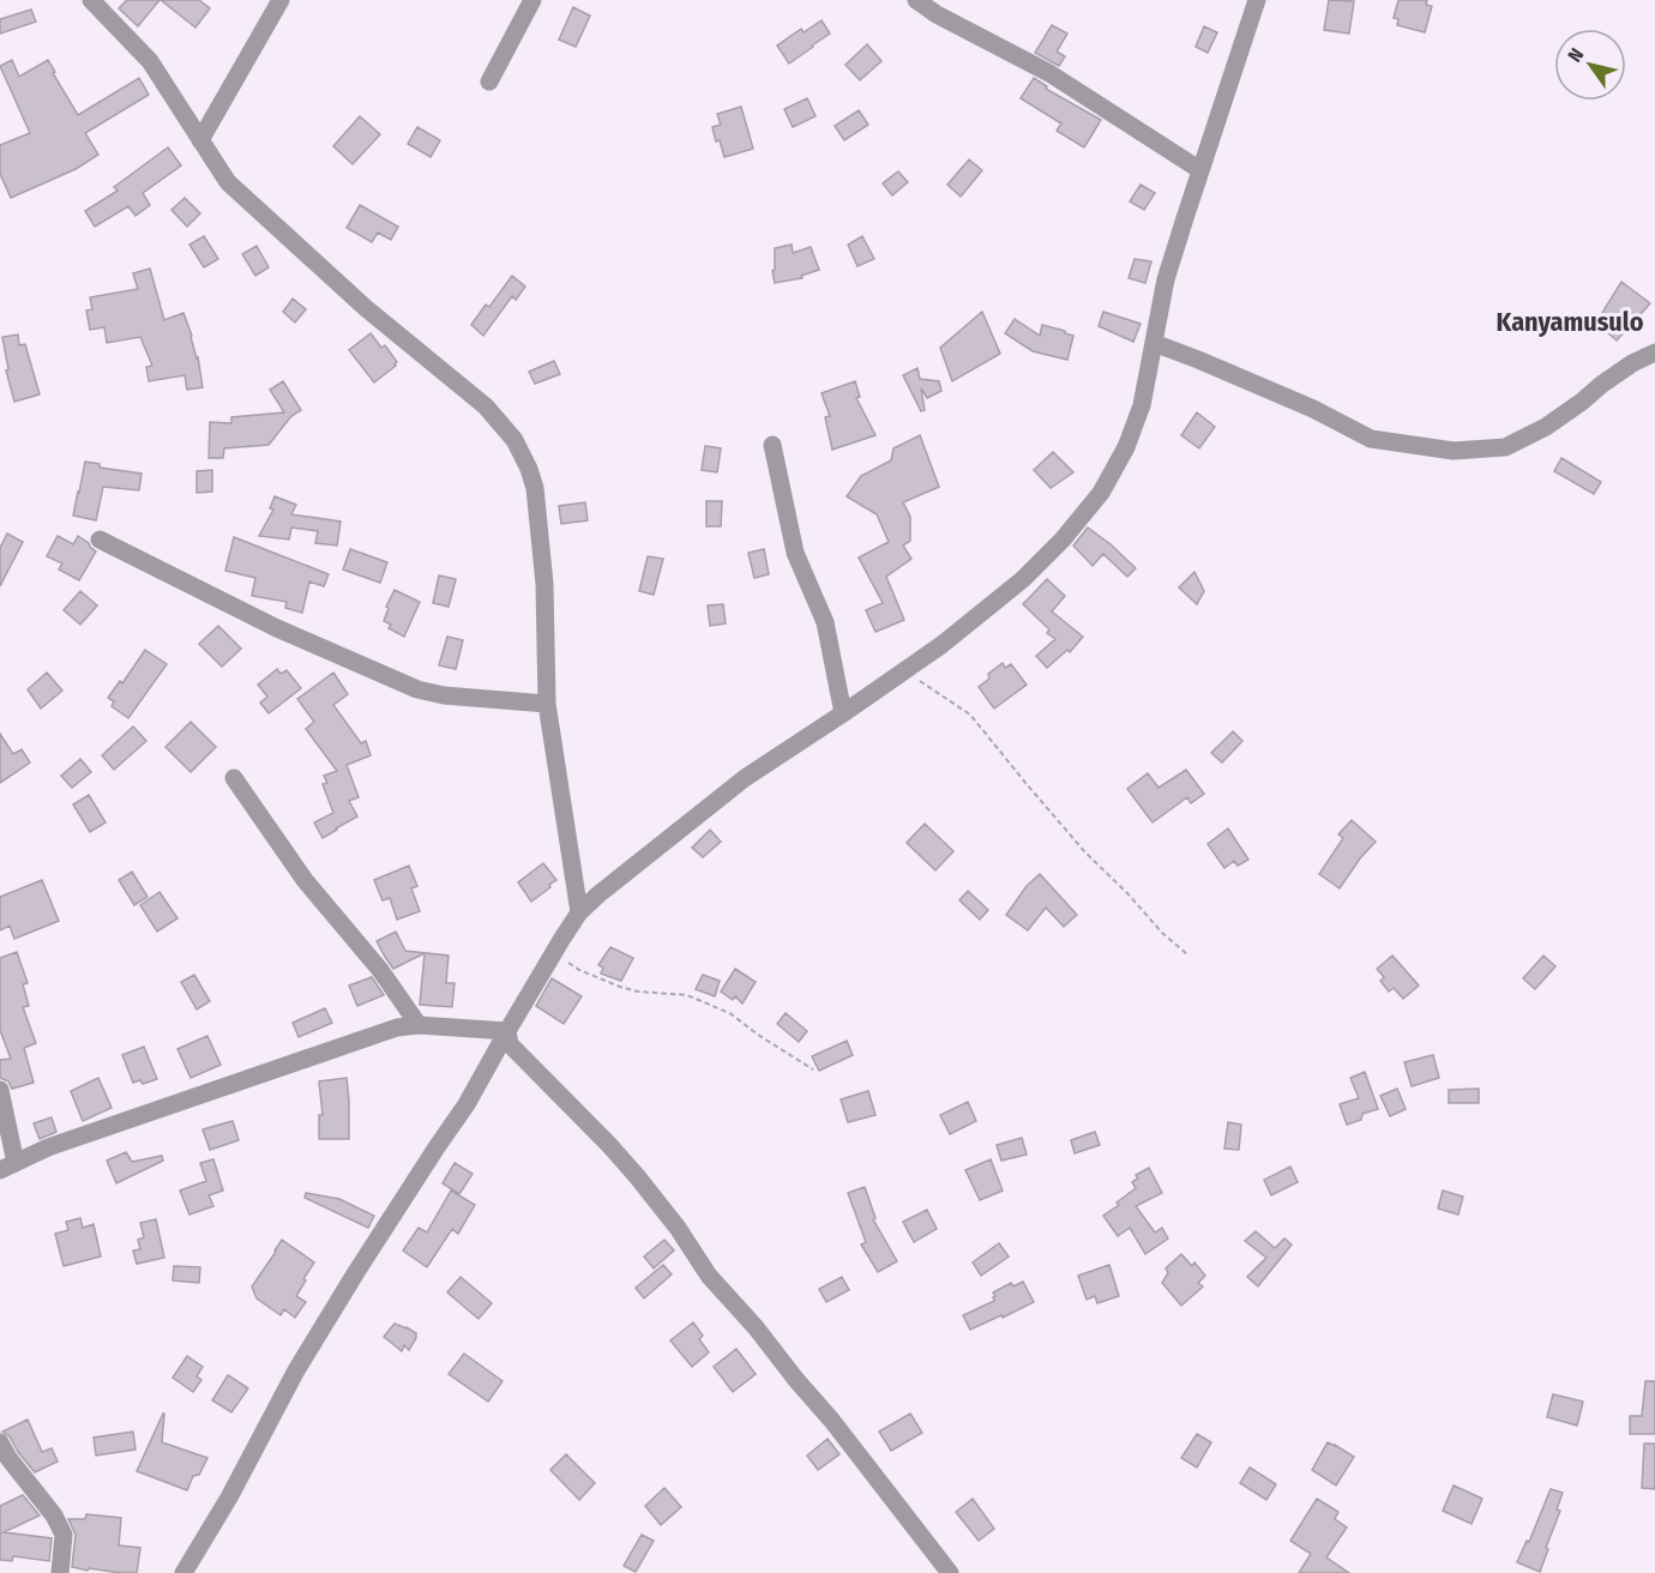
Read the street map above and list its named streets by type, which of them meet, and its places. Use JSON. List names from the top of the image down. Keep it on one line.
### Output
{"districts":["Kanyamusulo"],"north":"top left"}
